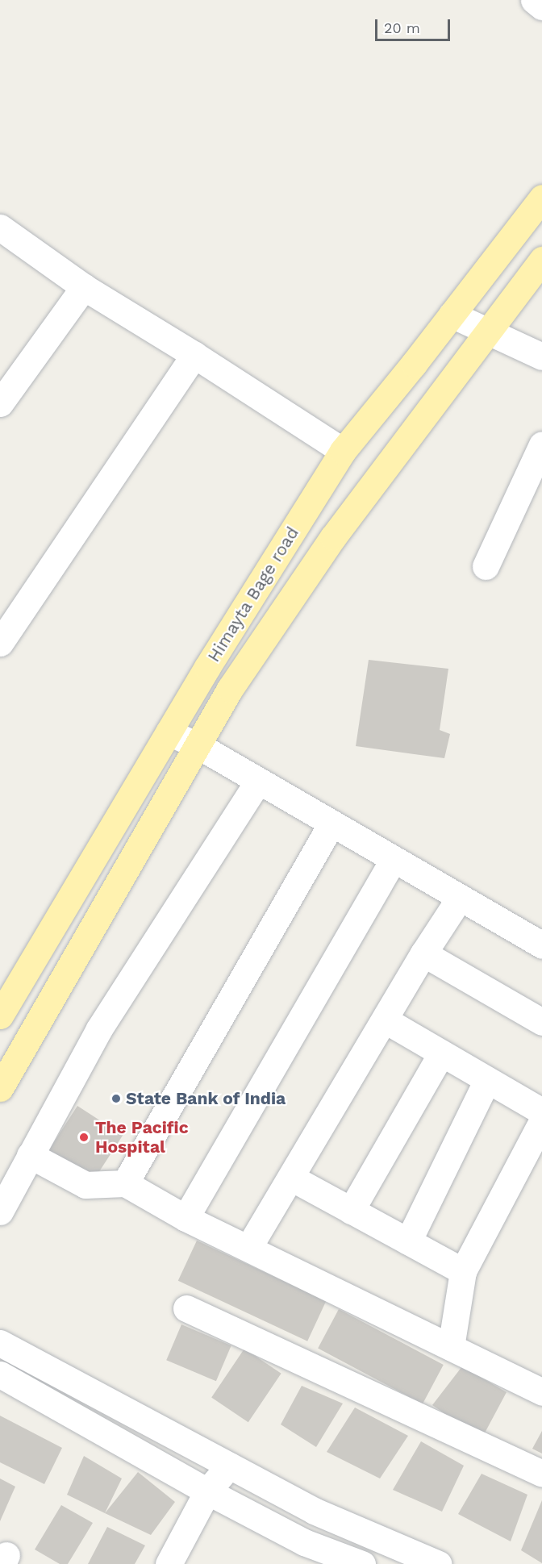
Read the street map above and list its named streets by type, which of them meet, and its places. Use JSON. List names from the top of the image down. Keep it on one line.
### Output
{"streets":{"main road":["Himayta Bage road"]},"places":["State Bank of India","The Pacific Hospital"],"scale_bar":"20 m"}
